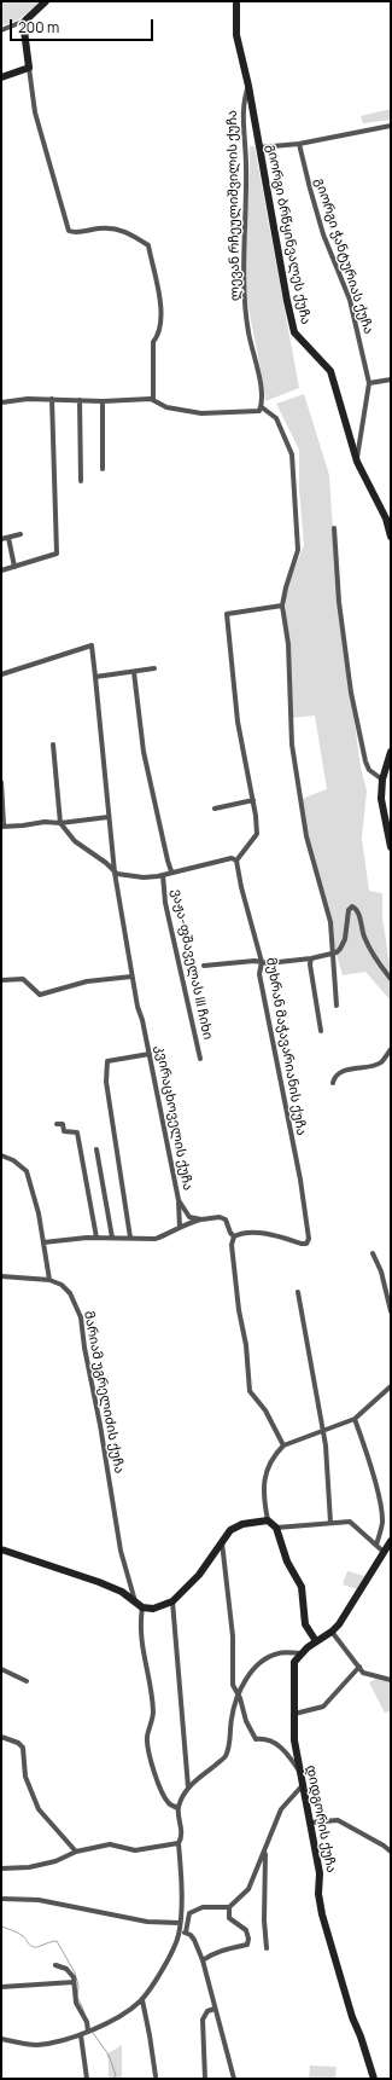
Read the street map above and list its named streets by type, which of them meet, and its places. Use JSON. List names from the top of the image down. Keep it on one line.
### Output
{"streets":{"street":["ლევან რჩეულიშვილის ქუჩა","გიორგი ბრწყინვალეს ქუჩა","გიორგი ჭანტურიას ქუჩა","ვაჟა-ფშაველას III ჩიხი","მუხრან მაჭავარიანის ქუჩა","კვირაცხოველის ქუჩა","მარიამ უგრელიძის ქუჩა","დიდგორის ქუჩა"]},"crossings":[["ლევან რჩეულიშვილის ქუჩა","გიორგი ბრწყინვალეს ქუჩა"],["გიორგი ბრწყინვალეს ქუჩა","გიორგი ჭანტურიას ქუჩა"]],"scale_bar":"200 m"}
